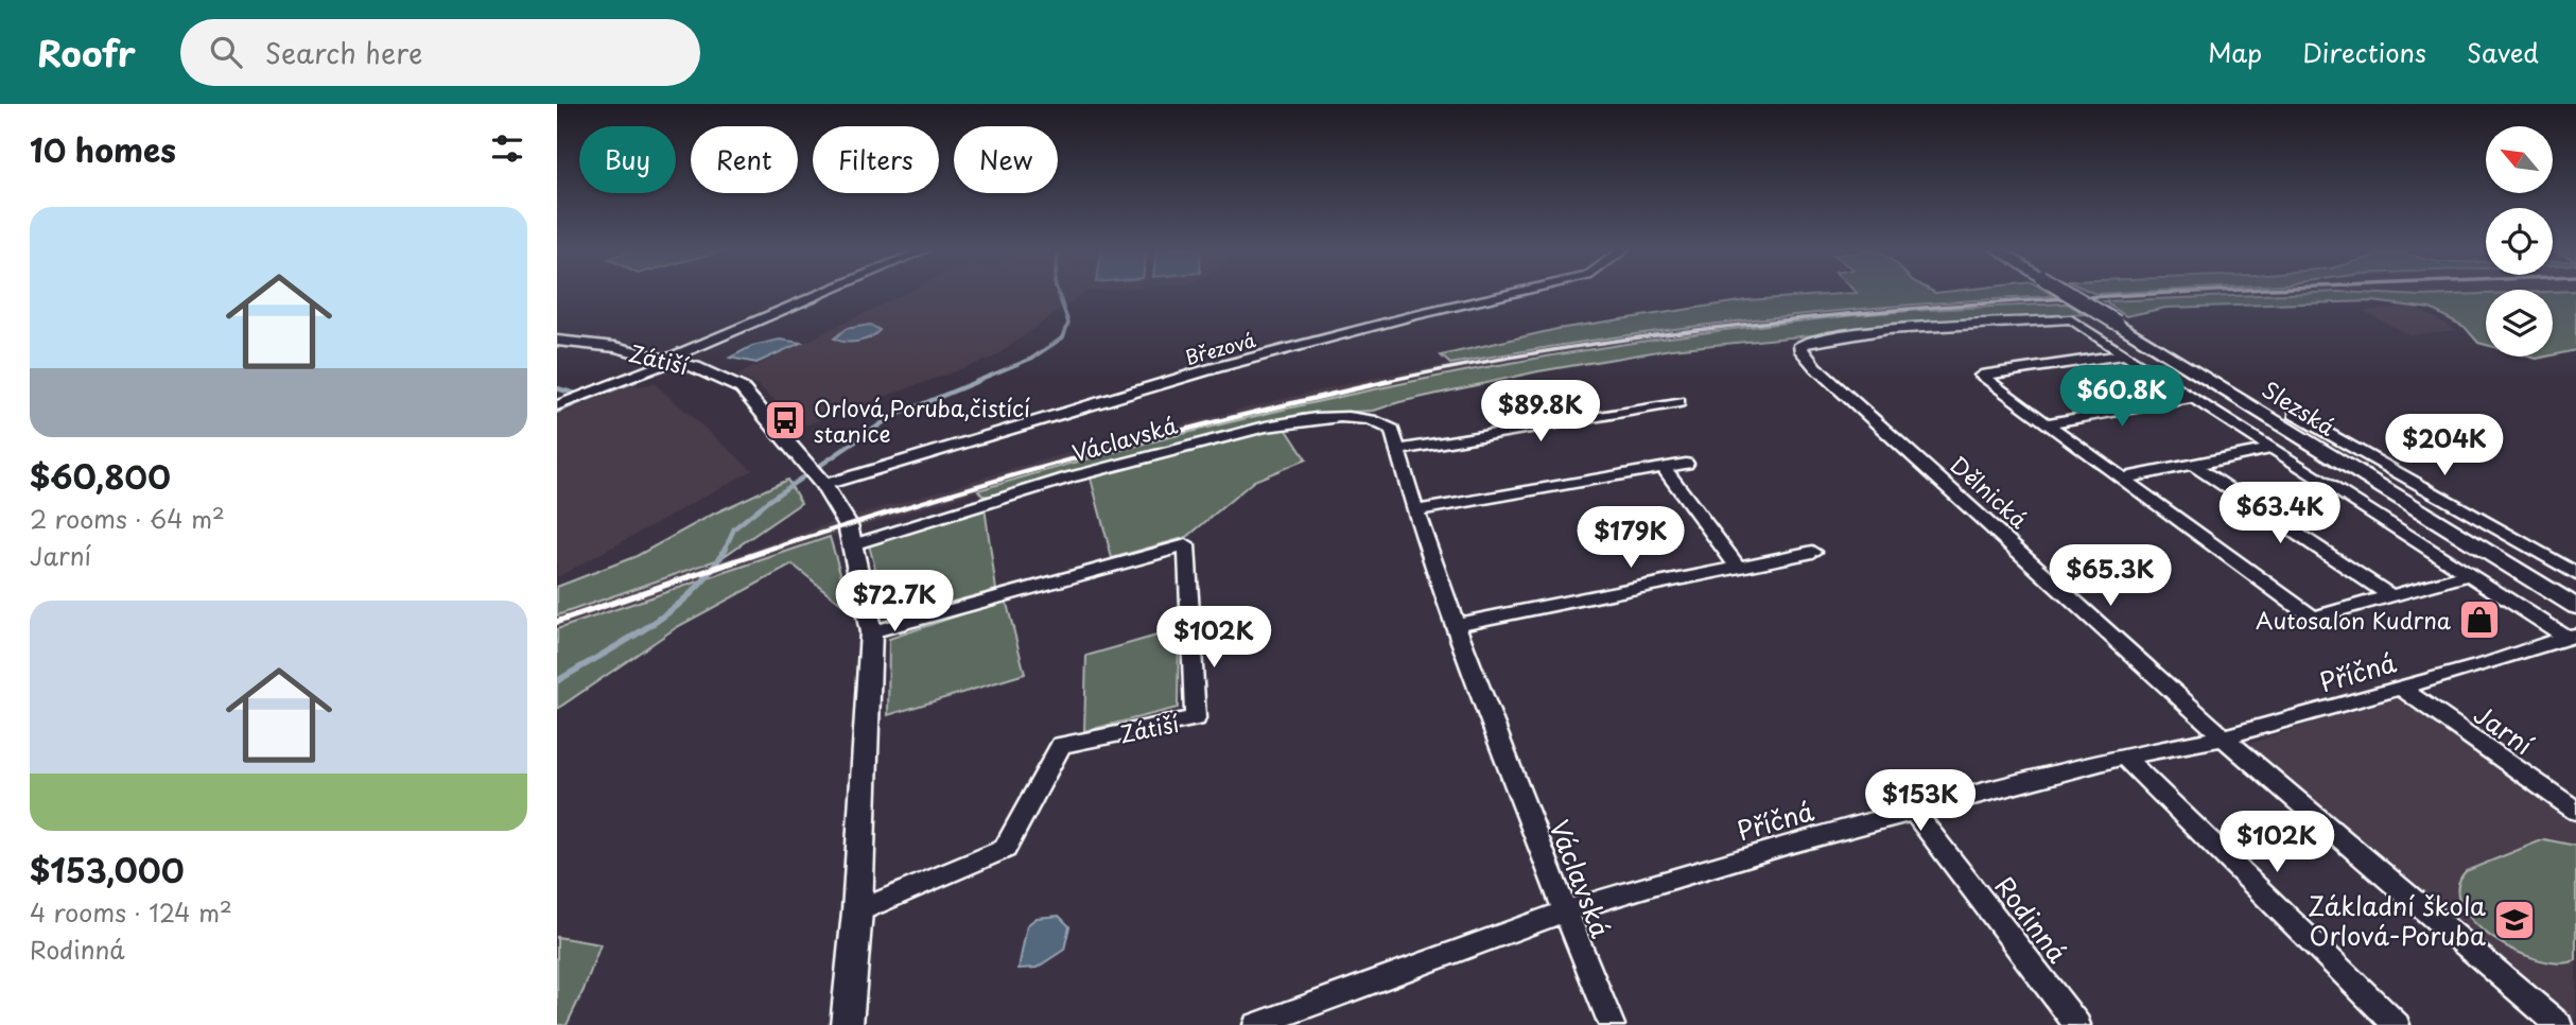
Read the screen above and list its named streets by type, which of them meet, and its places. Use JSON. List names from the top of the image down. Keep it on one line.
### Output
{"streets":{"street":["Březová","Zátiší","Slezská","Václavská","Dělnická","Příčná","Jarní","Rodinná"]},"crossings":[["Březová","Zátiší"],["Zátiší","Václavská"],["Václavská","Příčná"],["Dělnická","Příčná"],["Příčná","Jarní"],["Příčná","Rodinná"]],"places":{"bus stop":["Orlová,Poruba,čistící stanice"],"shop":["Autosalon Kudrna"],"school or university":["Základní škola Orlová-Poruba"]},"north":"top left","page":{"header":"Roofr","search":"Search here","nav":["Map","Directions","Saved"],"heading":"10 homes","chip":["Buy","Rent","Filters","New"],"list":[{"name":"$60,800","note":"2 rooms · 64 m² · Jarní"},{"name":"$153,000","note":"4 rooms · 124 m² · Rodinná"}],"price":["$60.8K","$89.8K","$204K","$63.4K","$179K","$65.3K","$72.7K","$102K","$153K","$102K"]}}
